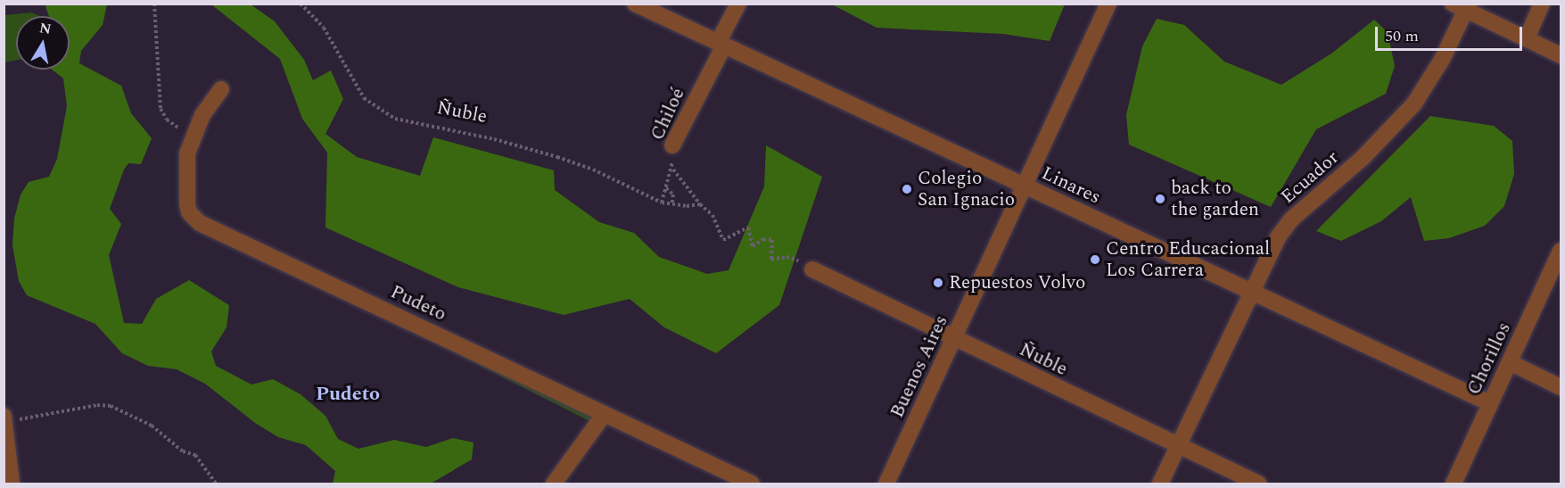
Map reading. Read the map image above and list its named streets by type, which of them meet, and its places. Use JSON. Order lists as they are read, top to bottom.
{
  "streets": {
    "street": [
      "Ñuble",
      "Chiloé",
      "Ecuador",
      "Linares",
      "Pudeto",
      "Chorillos",
      "Buenos Aires"
    ]
  },
  "crossings": [
    ["Ñuble", "Chiloé"],
    ["Ñuble", "Ecuador"],
    ["Ñuble", "Buenos Aires"],
    ["Chiloé", "Linares"],
    ["Ecuador", "Linares"],
    ["Linares", "Chorillos"],
    ["Linares", "Buenos Aires"]
  ],
  "districts": ["Pudeto"],
  "places": [
    "Colegio San Ignacio",
    "back to the garden",
    "Centro Educacional Los Carrera",
    "Repuestos Volvo"
  ],
  "scale_bar": "50 m",
  "north": "top"
}
